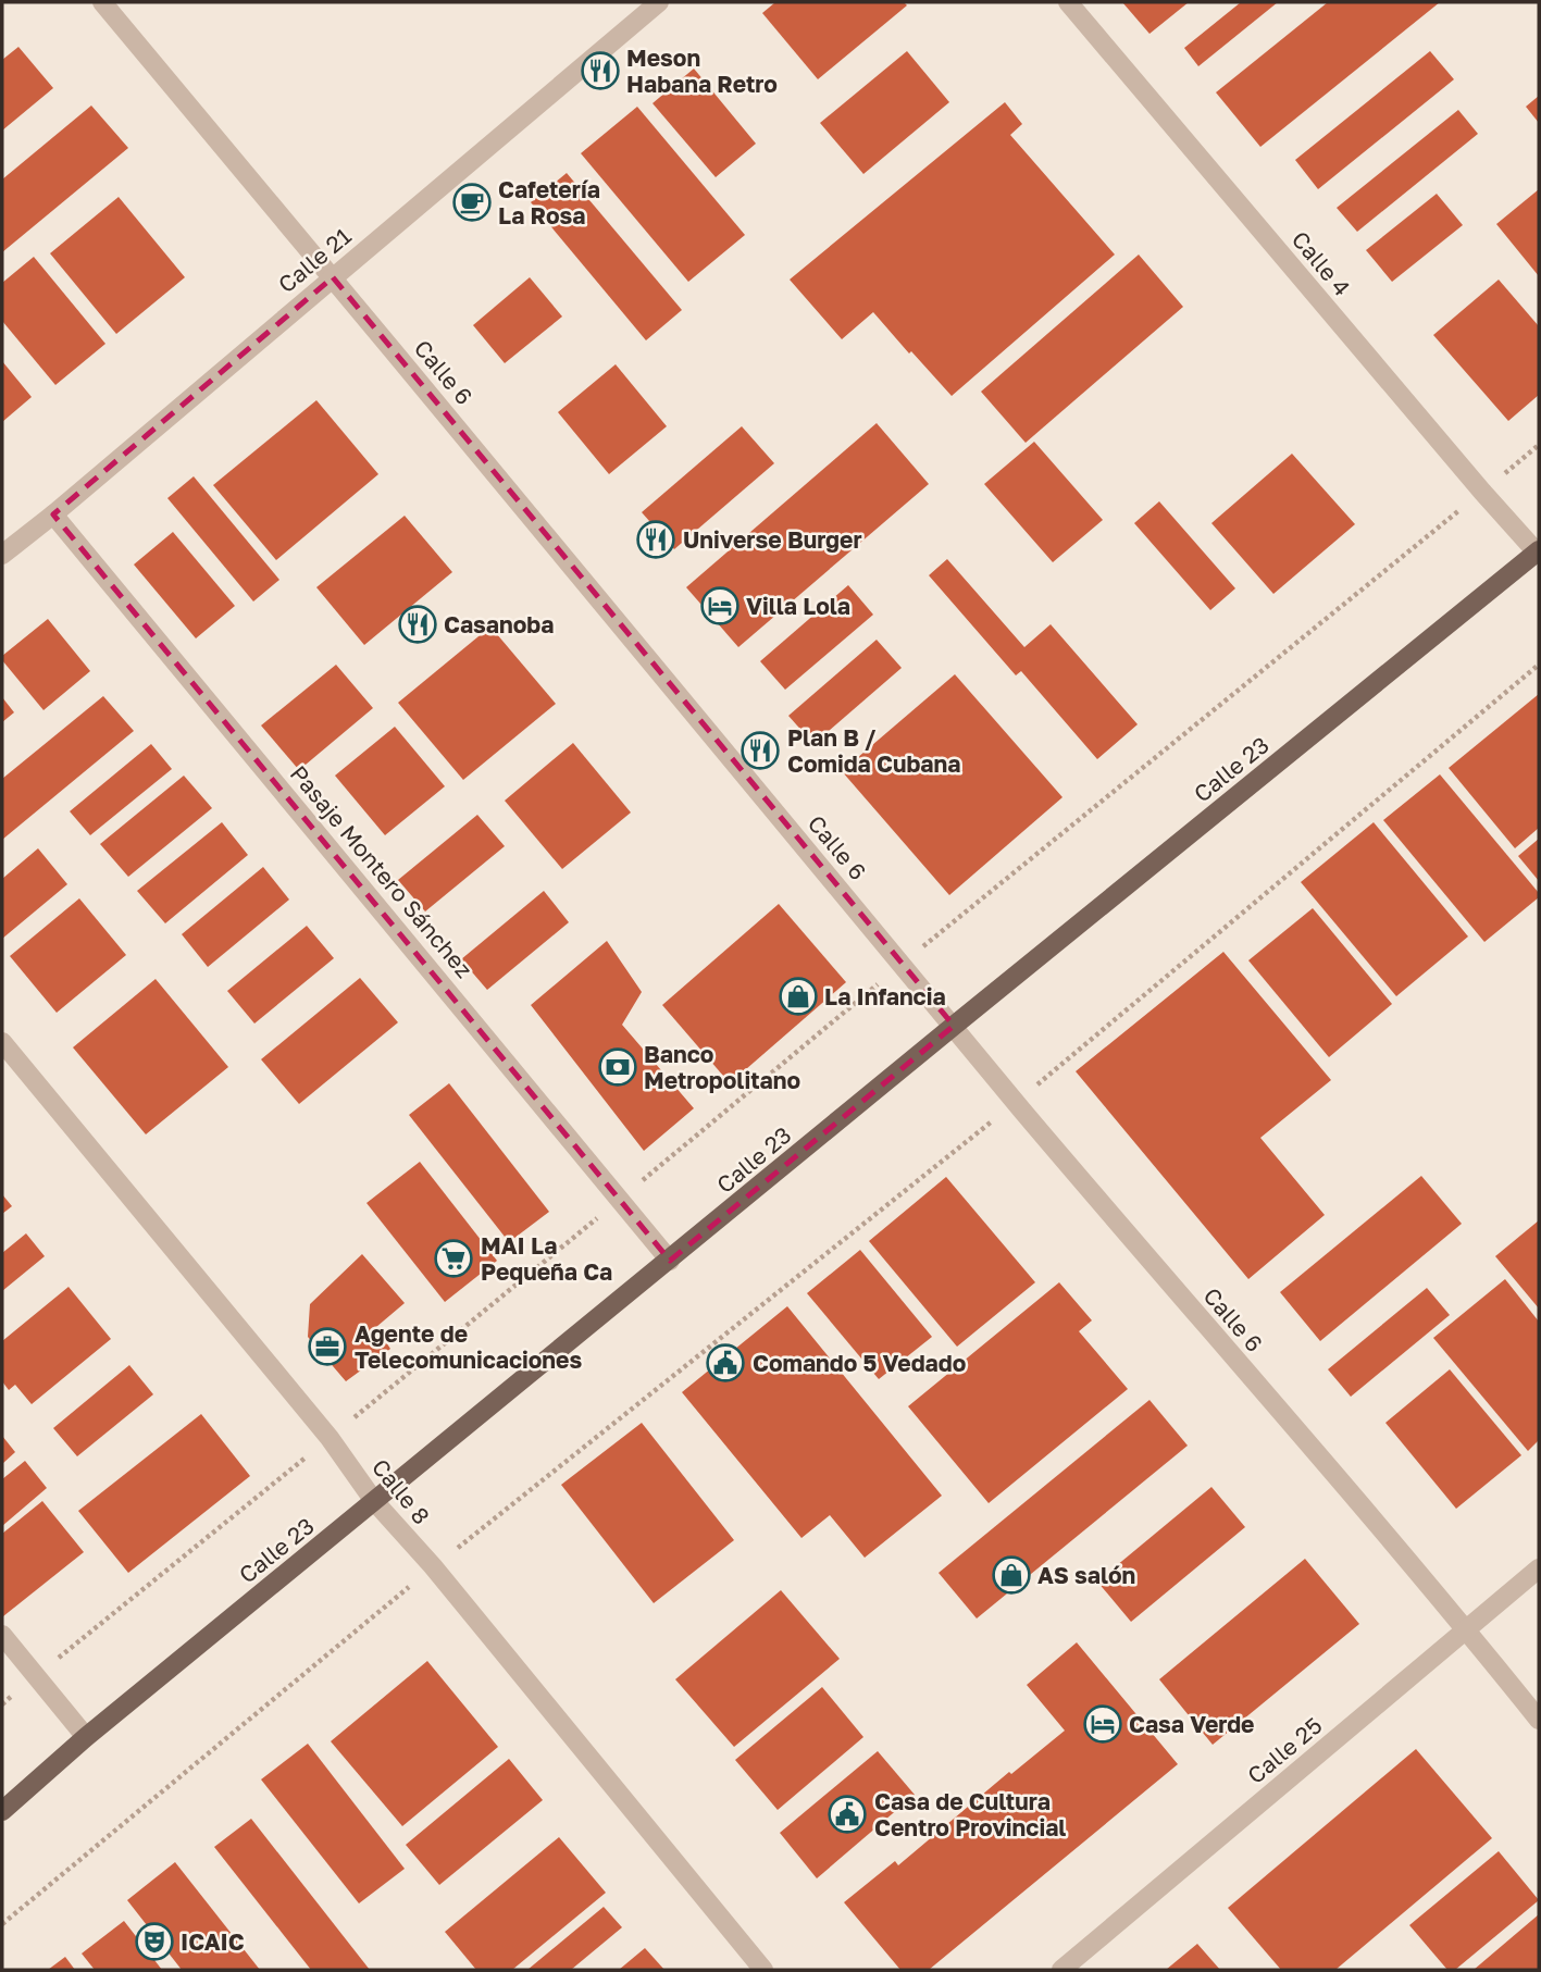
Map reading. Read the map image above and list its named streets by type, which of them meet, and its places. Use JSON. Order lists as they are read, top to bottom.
{
  "streets": {
    "main road": ["Calle 23"],
    "street": [
      "Calle 21",
      "Calle 4",
      "Calle 6",
      "Pasaje Montero Sánchez",
      "Calle 8",
      "Calle 25"
    ]
  },
  "crossings": [
    ["Calle 21", "Calle 6"],
    ["Calle 21", "Pasaje Montero Sánchez"],
    ["Calle 4", "Calle 23"],
    ["Calle 6", "Calle 23"],
    ["Calle 6", "Calle 25"],
    ["Calle 23", "Pasaje Montero Sánchez"],
    ["Calle 23", "Calle 8"]
  ],
  "places": {
    "restaurant": [
      "Meson Habana Retro",
      "Universe Burger",
      "Casanoba",
      "Plan B / Comida Cubana"
    ],
    "cafe": ["Cafetería La Rosa"],
    "hotel": ["Villa Lola", "Casa Verde"],
    "shop": ["La Infancia", "AS salón"],
    "bank": ["Banco Metropolitano"],
    "supermarket": ["MAI La Pequeña Ca"],
    "office": ["Agente de Telecomunicaciones"],
    "public building": ["Comando 5 Vedado", "Casa de Cultura Centro Provincial"],
    "theatre": ["ICAIC"]
  }
}
